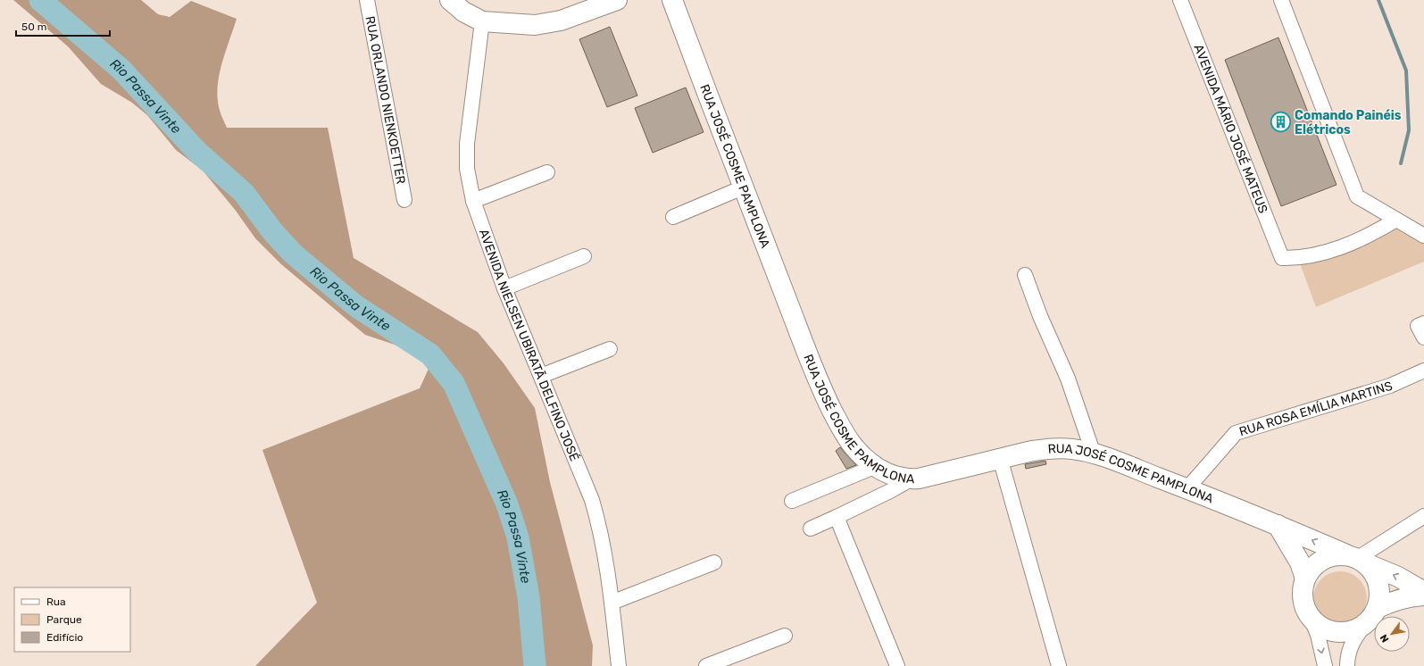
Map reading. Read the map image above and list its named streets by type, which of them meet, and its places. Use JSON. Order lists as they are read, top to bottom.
{
  "streets": {
    "main road": ["RUA JOSÉ COSME PAMPLONA"],
    "street": [
      "RUA ORLANDO NIENKOETTER",
      "AVENIDA MÁRIO JOSÉ MATEUS",
      "AVENIDA NIELSEN UBIRATÃ DELFINO JOSÉ",
      "RUA ROSA EMÍLIA MARTINS"
    ]
  },
  "crossings": [
    ["RUA JOSÉ COSME PAMPLONA", "RUA ROSA EMÍLIA MARTINS"]
  ],
  "water": ["Rio Passa Vinte"],
  "places": {
    "building": ["Comando Painéis Elétricos"]
  },
  "legend": ["Rua", "Parque", "Edifício"],
  "scale_bar": "50 m",
  "north": "bottom left"
}
